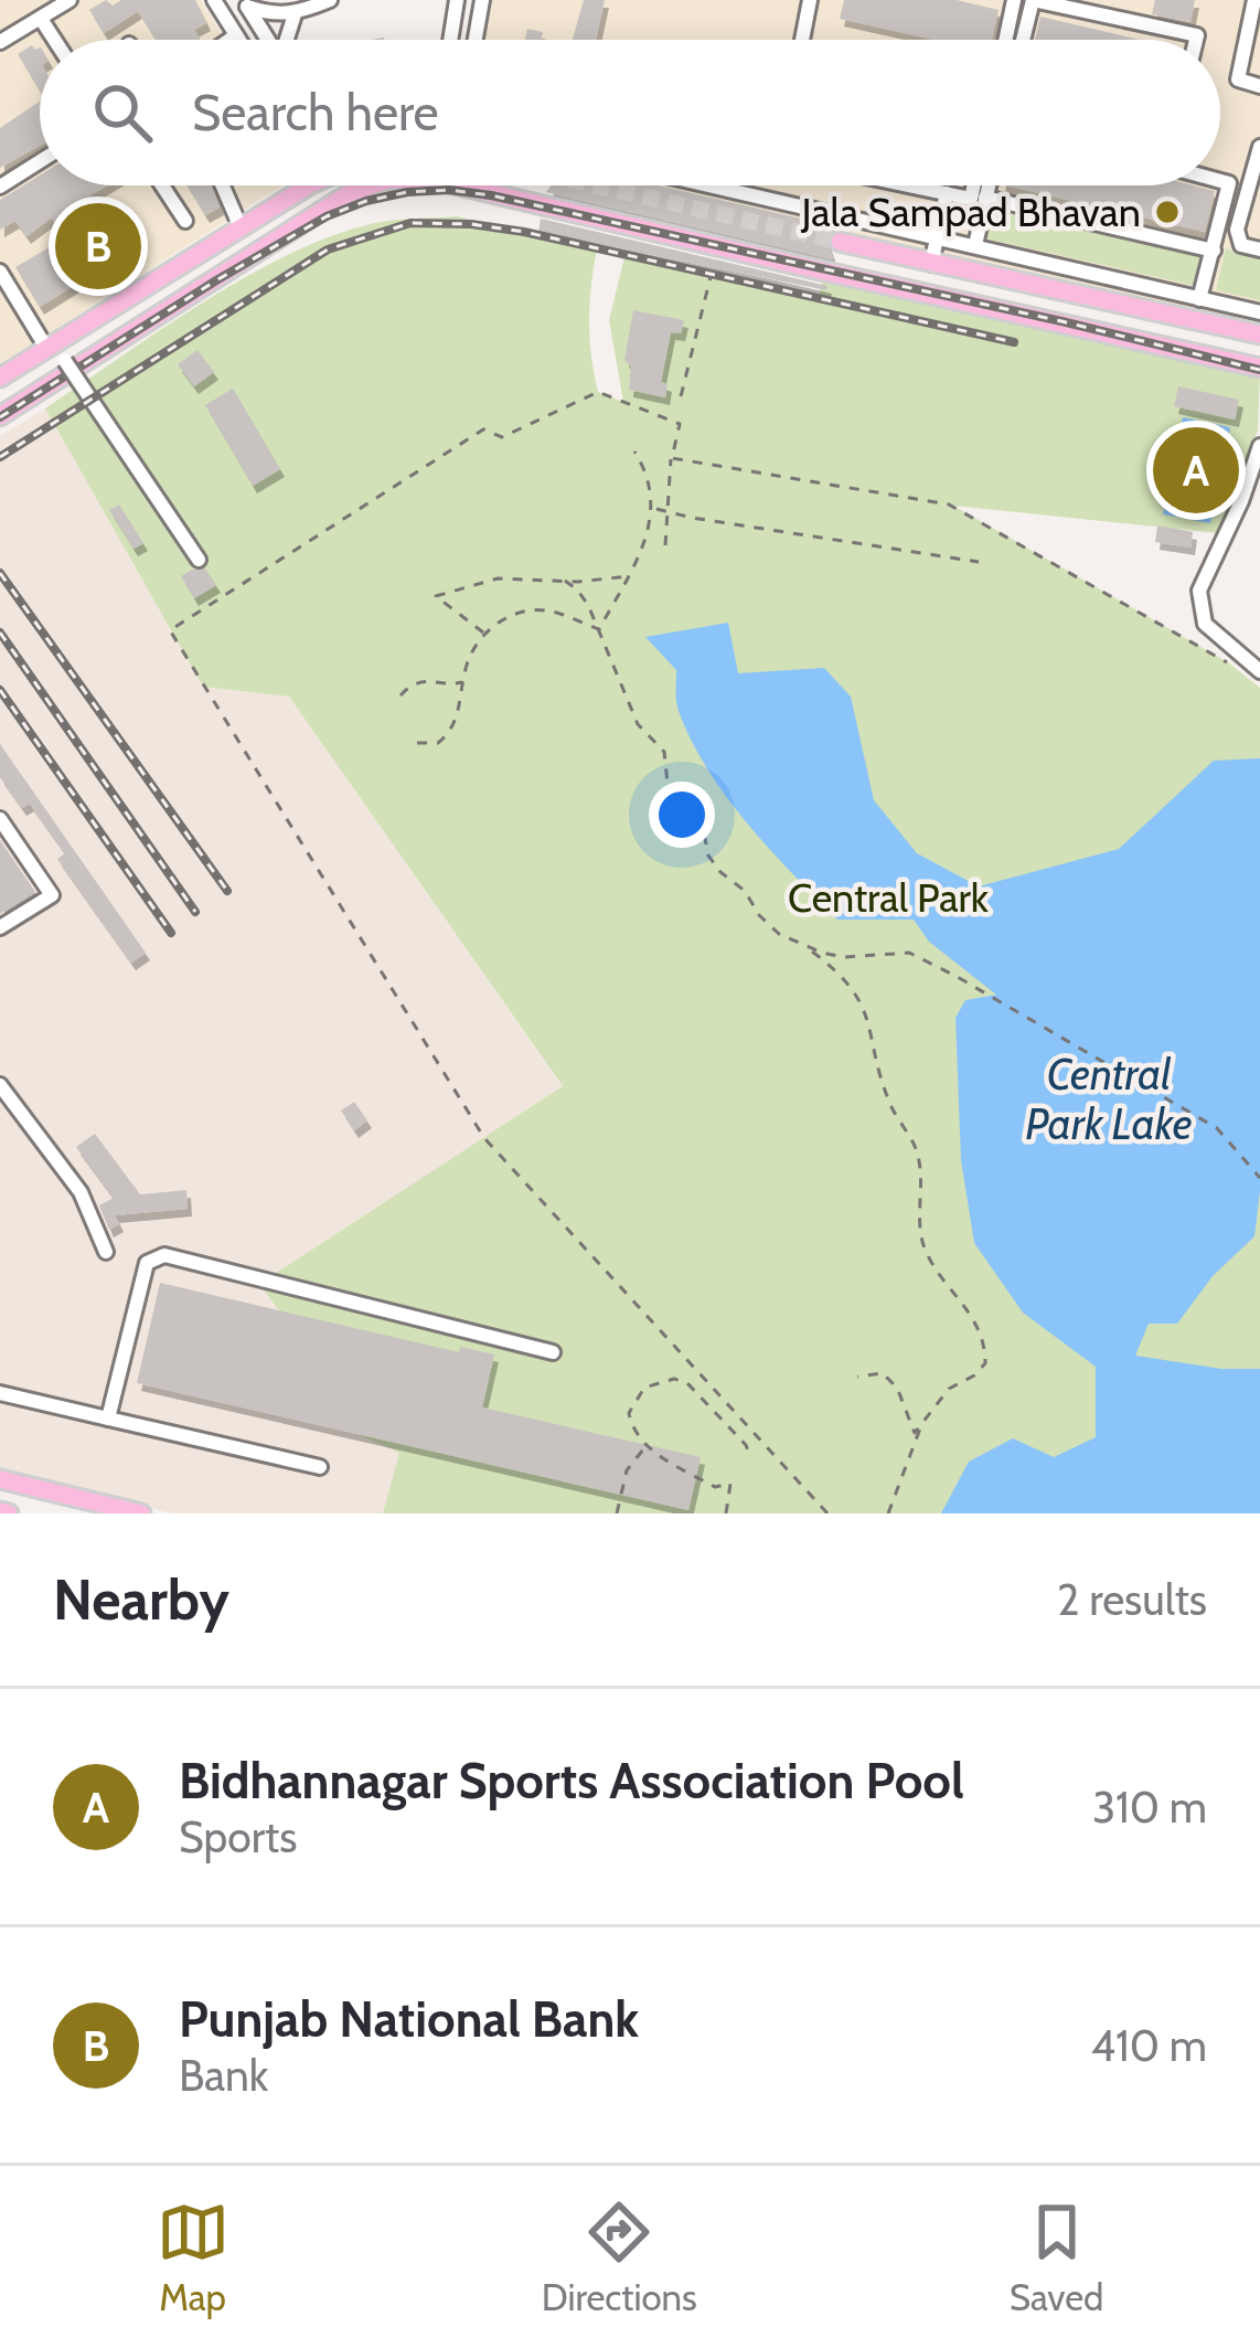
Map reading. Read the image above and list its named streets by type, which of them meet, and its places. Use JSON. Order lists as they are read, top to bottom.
{
  "water": ["Central Park Lake"],
  "parks": ["Central Park"],
  "places": ["Jala Sampad Bhavan"],
  "page": {
    "search": "Search here",
    "pins": ["B", "A"],
    "heading": ["Nearby", "2 results"],
    "list": [
      {
        "mark": "A",
        "name": "Bidhannagar Sports Association Pool",
        "note": "Sports",
        "value": "310 m"
      },
      {
        "mark": "B",
        "name": "Punjab National Bank",
        "note": "Bank",
        "value": "410 m"
      }
    ],
    "nav": ["Map", "Directions", "Saved"]
  }
}
